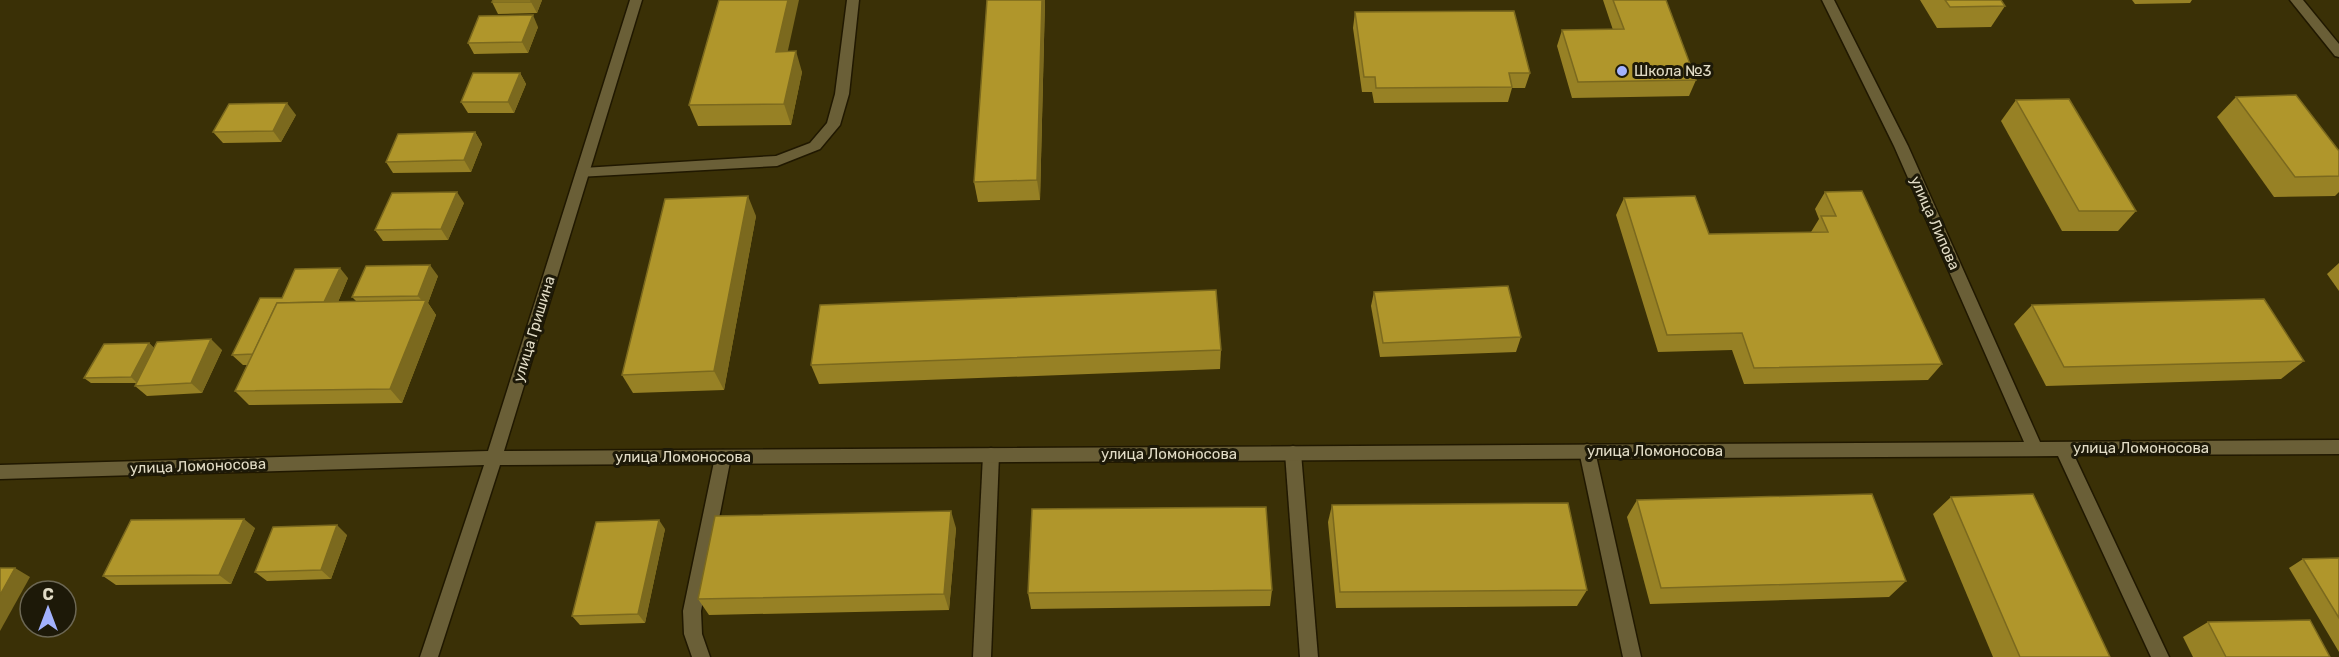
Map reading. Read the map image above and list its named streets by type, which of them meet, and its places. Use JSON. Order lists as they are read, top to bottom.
{
  "streets": {
    "street": ["улица Липова", "улица Гришина", "улица Ломоносова"]
  },
  "crossings": [
    ["улица Липова", "улица Ломоносова"],
    ["улица Гришина", "улица Ломоносова"]
  ],
  "places": ["Школа №3"],
  "north": "top"
}
